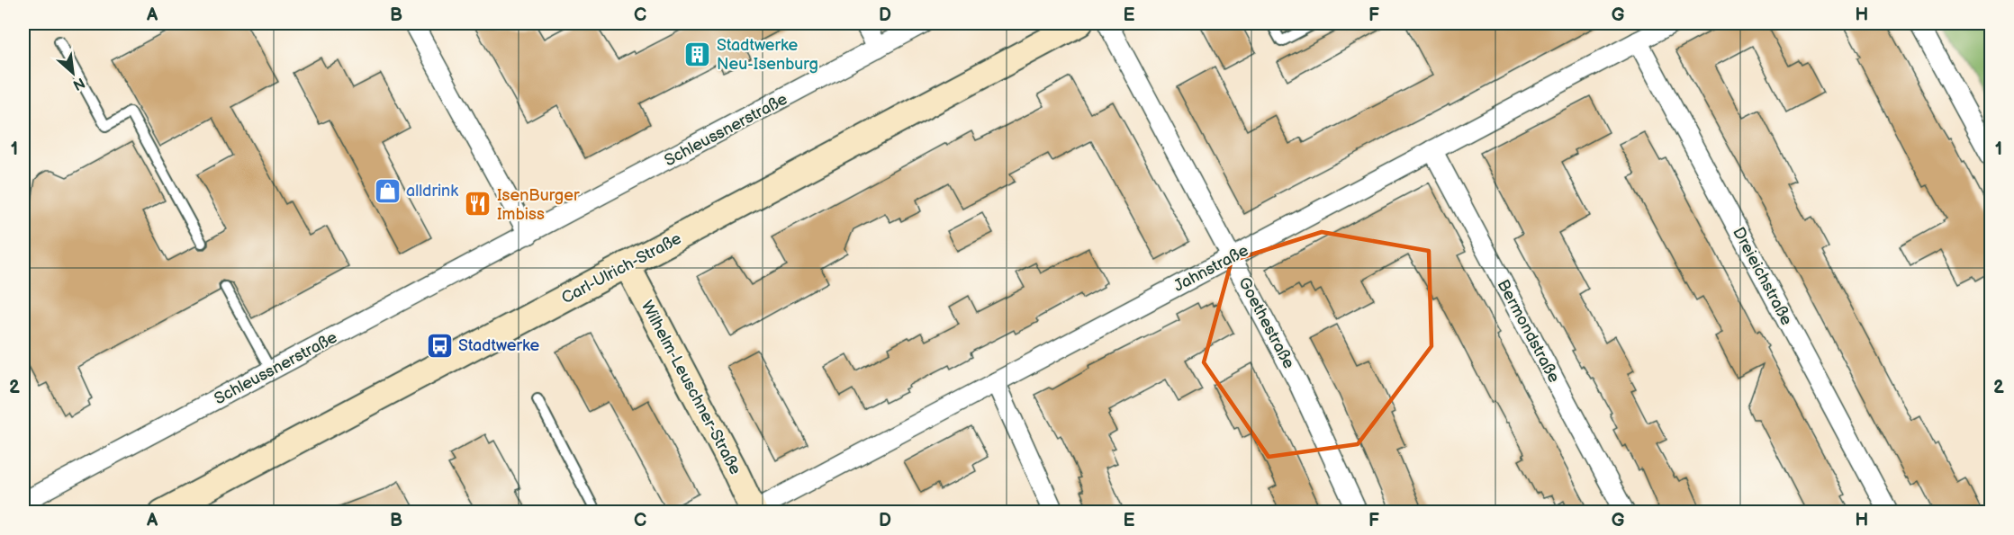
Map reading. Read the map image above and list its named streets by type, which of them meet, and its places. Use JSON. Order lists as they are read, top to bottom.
{
  "streets": {
    "main road": ["Carl-Ulrich-Straße", "Wilhelm-Leuschner-Straße"],
    "street": [
      "Schleussnerstraße",
      "Jahnstraße",
      "Dreieichstraße",
      "Goethestraße",
      "Bermondstraße"
    ]
  },
  "crossings": [
    ["Carl-Ulrich-Straße", "Wilhelm-Leuschner-Straße"],
    ["Jahnstraße", "Dreieichstraße"],
    ["Jahnstraße", "Goethestraße"],
    ["Jahnstraße", "Bermondstraße"],
    ["Jahnstraße", "Wilhelm-Leuschner-Straße"]
  ],
  "places": {
    "building": ["Stadtwerke Neu-Isenburg"],
    "shop": ["alldrink"],
    "restaurant": ["IsenBurger Imbiss"],
    "bus stop": ["Stadtwerke"]
  },
  "north": "bottom right",
  "grid": {
    "columns": [
      "A",
      "B",
      "C",
      "D",
      "E",
      "F",
      "G",
      "H"
    ],
    "rows": ["1", "2"]
  }
}
